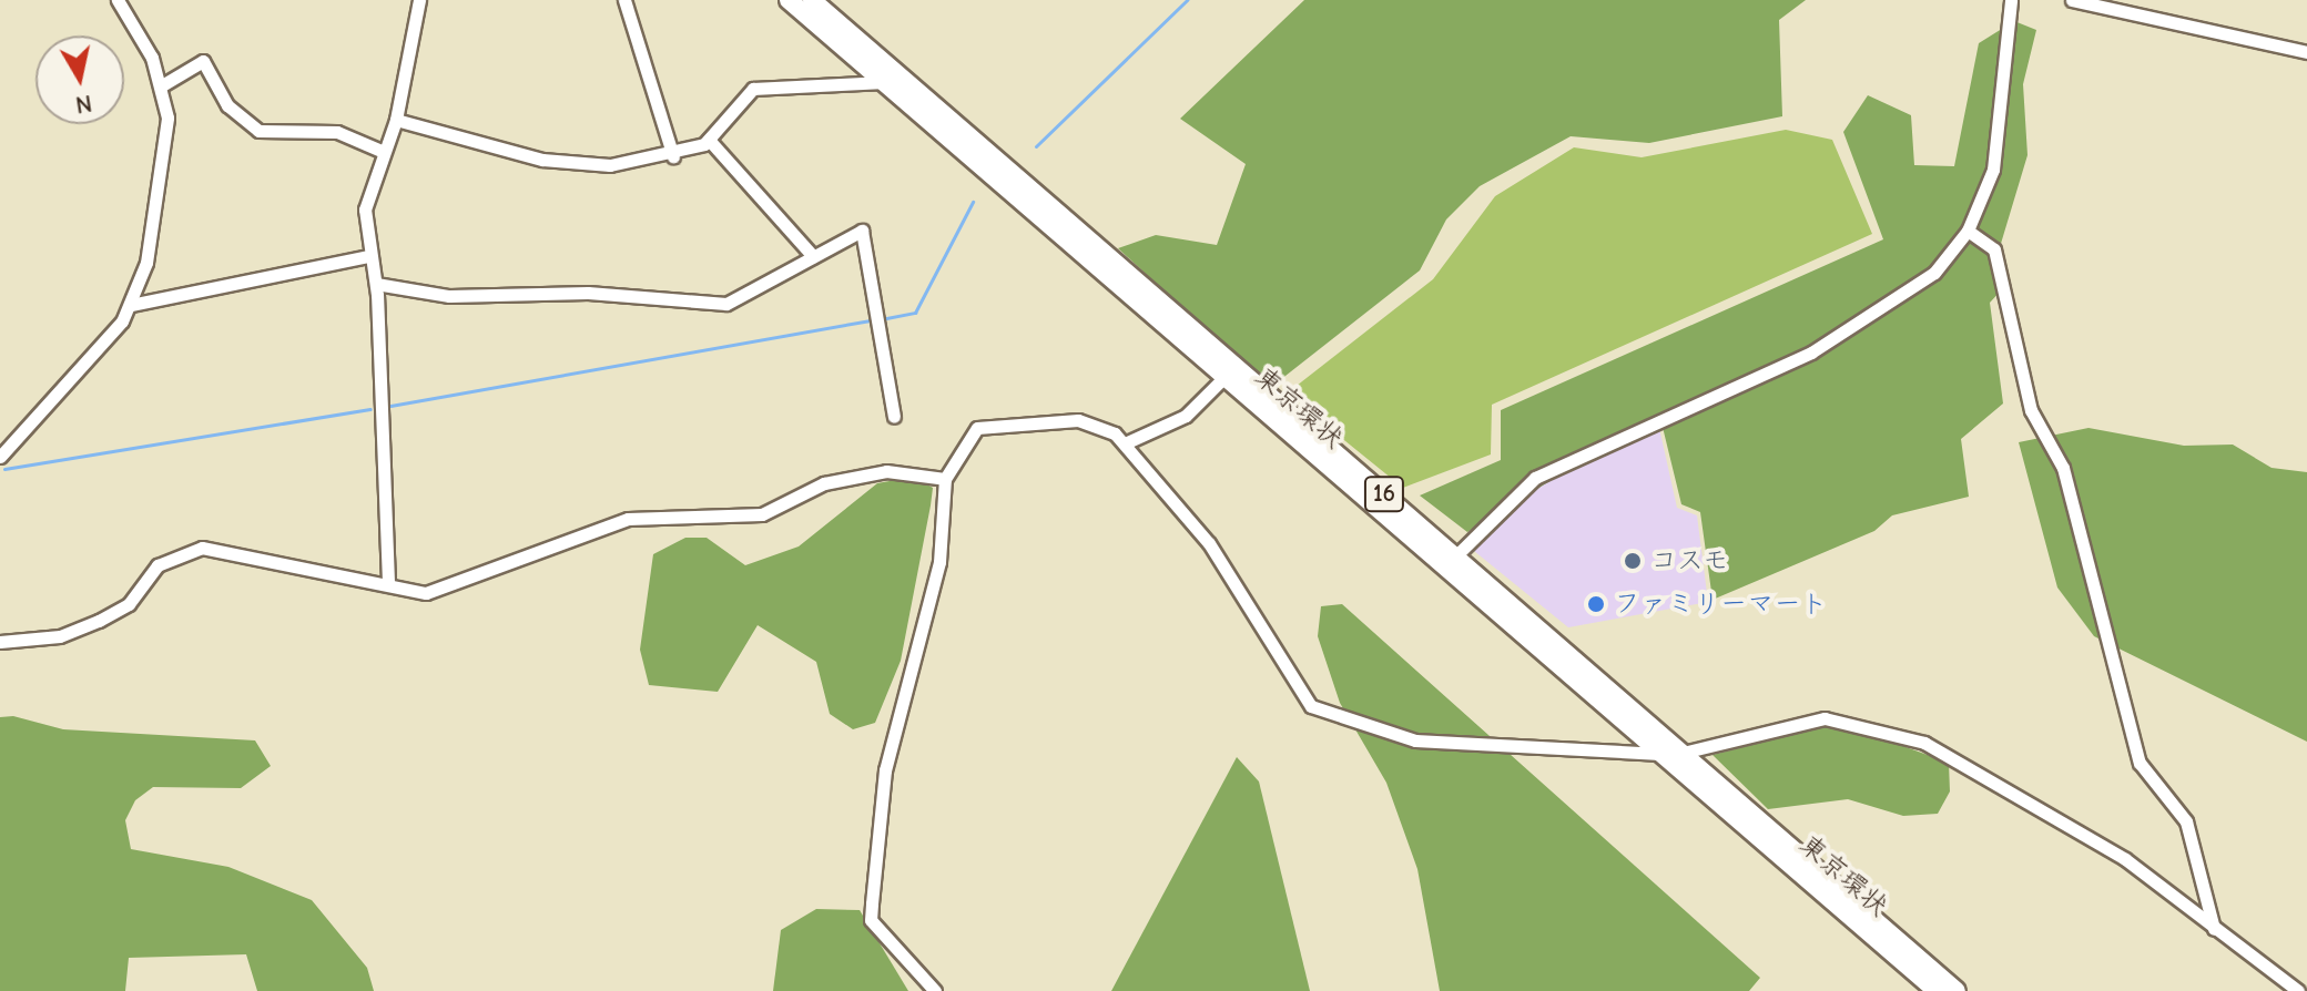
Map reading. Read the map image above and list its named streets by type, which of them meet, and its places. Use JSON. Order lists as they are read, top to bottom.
{
  "streets": {
    "highway": ["東京環状", "16"]
  },
  "places": ["コスモ", "ファミリーマート"],
  "north": "bottom"
}
